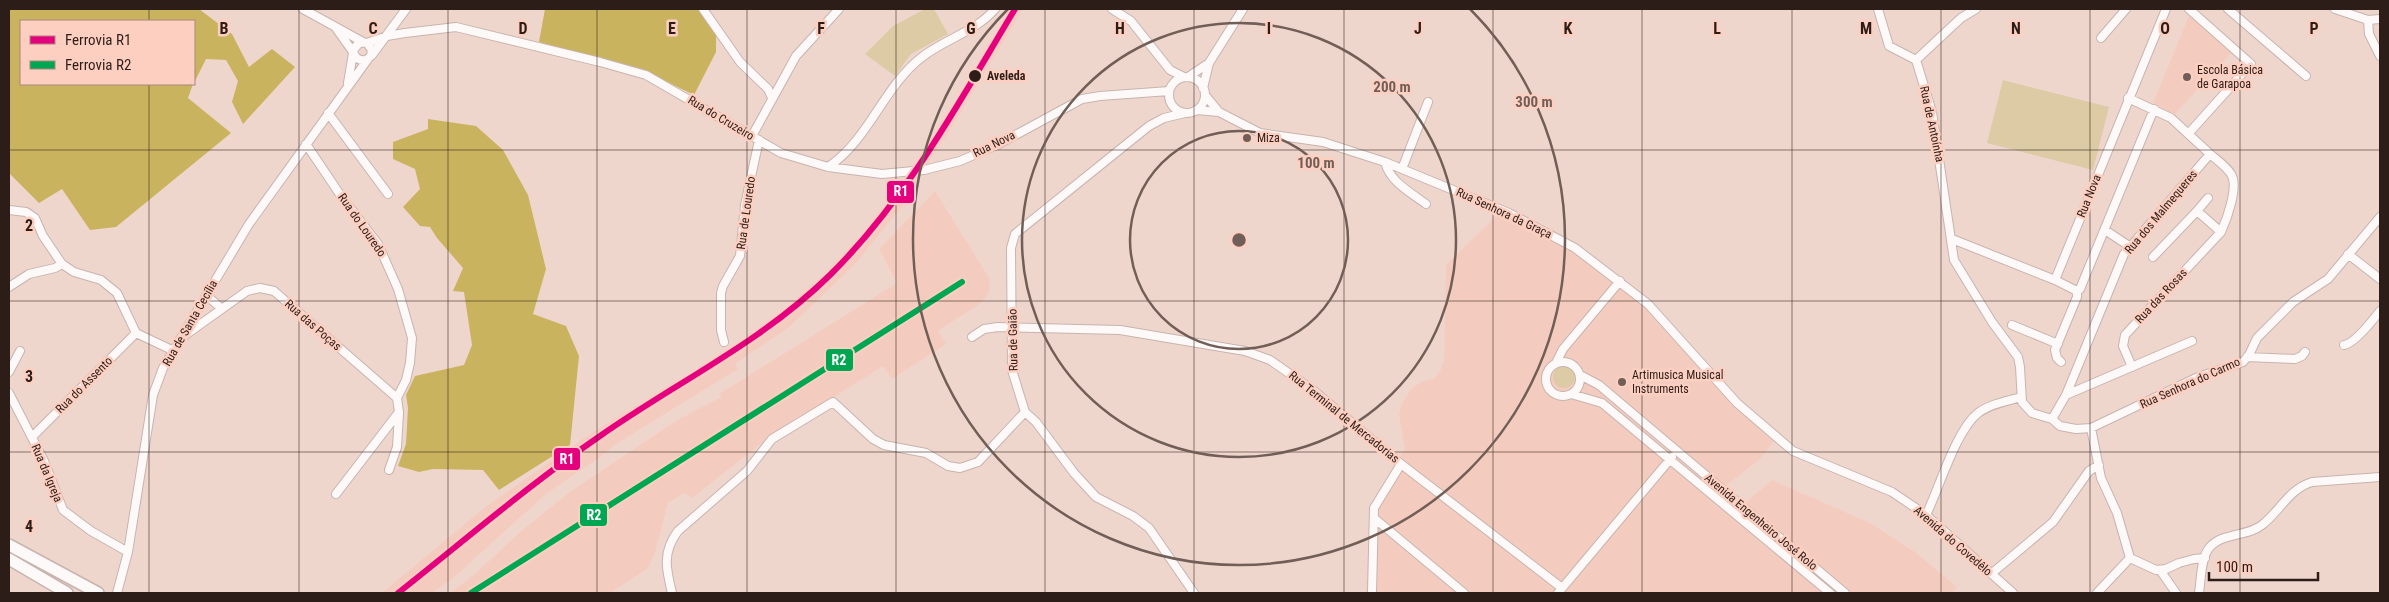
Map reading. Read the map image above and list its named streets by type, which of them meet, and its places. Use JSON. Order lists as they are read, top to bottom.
{
  "streets": {
    "street": [
      "Rua do Cruzeiro",
      "Rua de Antoínha",
      "Rua Nova",
      "Rua dos Malmequeres",
      "Rua de Louredo",
      "Rua Senhora da Graça",
      "Rua do Louredo",
      "Rua das Rosas",
      "Rua de Santa Cecília",
      "Rua das Poças",
      "Rua de Gaião",
      "Rua Senhora do Carmo",
      "Rua do Assento",
      "Rua Terminal de Mercadorias",
      "Rua da Igreja",
      "Avenida Engenheiro José Rolo",
      "Avenida do Covedêlo"
    ]
  },
  "crossings": [
    ["Rua do Cruzeiro", "Rua Nova"],
    ["Rua do Cruzeiro", "Rua de Louredo"],
    ["Rua do Cruzeiro", "Rua de Santa Cecília"],
    ["Rua Nova", "Rua Senhora da Graça"],
    ["Rua Nova", "Rua de Gaião"],
    ["Rua dos Malmequeres", "Rua das Rosas"],
    ["Rua Senhora da Graça", "Rua de Gaião"],
    ["Rua Senhora da Graça", "Avenida Engenheiro José Rolo"],
    ["Rua Senhora da Graça", "Avenida do Covedêlo"],
    ["Rua do Louredo", "Rua de Santa Cecília"],
    ["Rua do Louredo", "Rua das Poças"],
    ["Rua de Santa Cecília", "Rua das Poças"],
    ["Rua de Santa Cecília", "Rua da Igreja"],
    ["Rua de Gaião", "Rua Terminal de Mercadorias"],
    ["Rua do Assento", "Rua da Igreja"]
  ],
  "places": [
    "Aveleda",
    "Escola Básica de Garapoa",
    "Miza",
    "Artimusica Musical Instruments"
  ],
  "lines": ["rail line R1", "rail line R2"],
  "legend": ["Ferrovia R1", "Ferrovia R2"],
  "scale_bar": "100 m",
  "grid": {
    "columns": [
      "B",
      "C",
      "D",
      "E",
      "F",
      "G",
      "H",
      "I",
      "J",
      "K",
      "L",
      "M",
      "N",
      "O",
      "P"
    ],
    "rows": ["2", "3", "4"]
  },
  "rings": ["200 m", "300 m", "100 m"]
}
